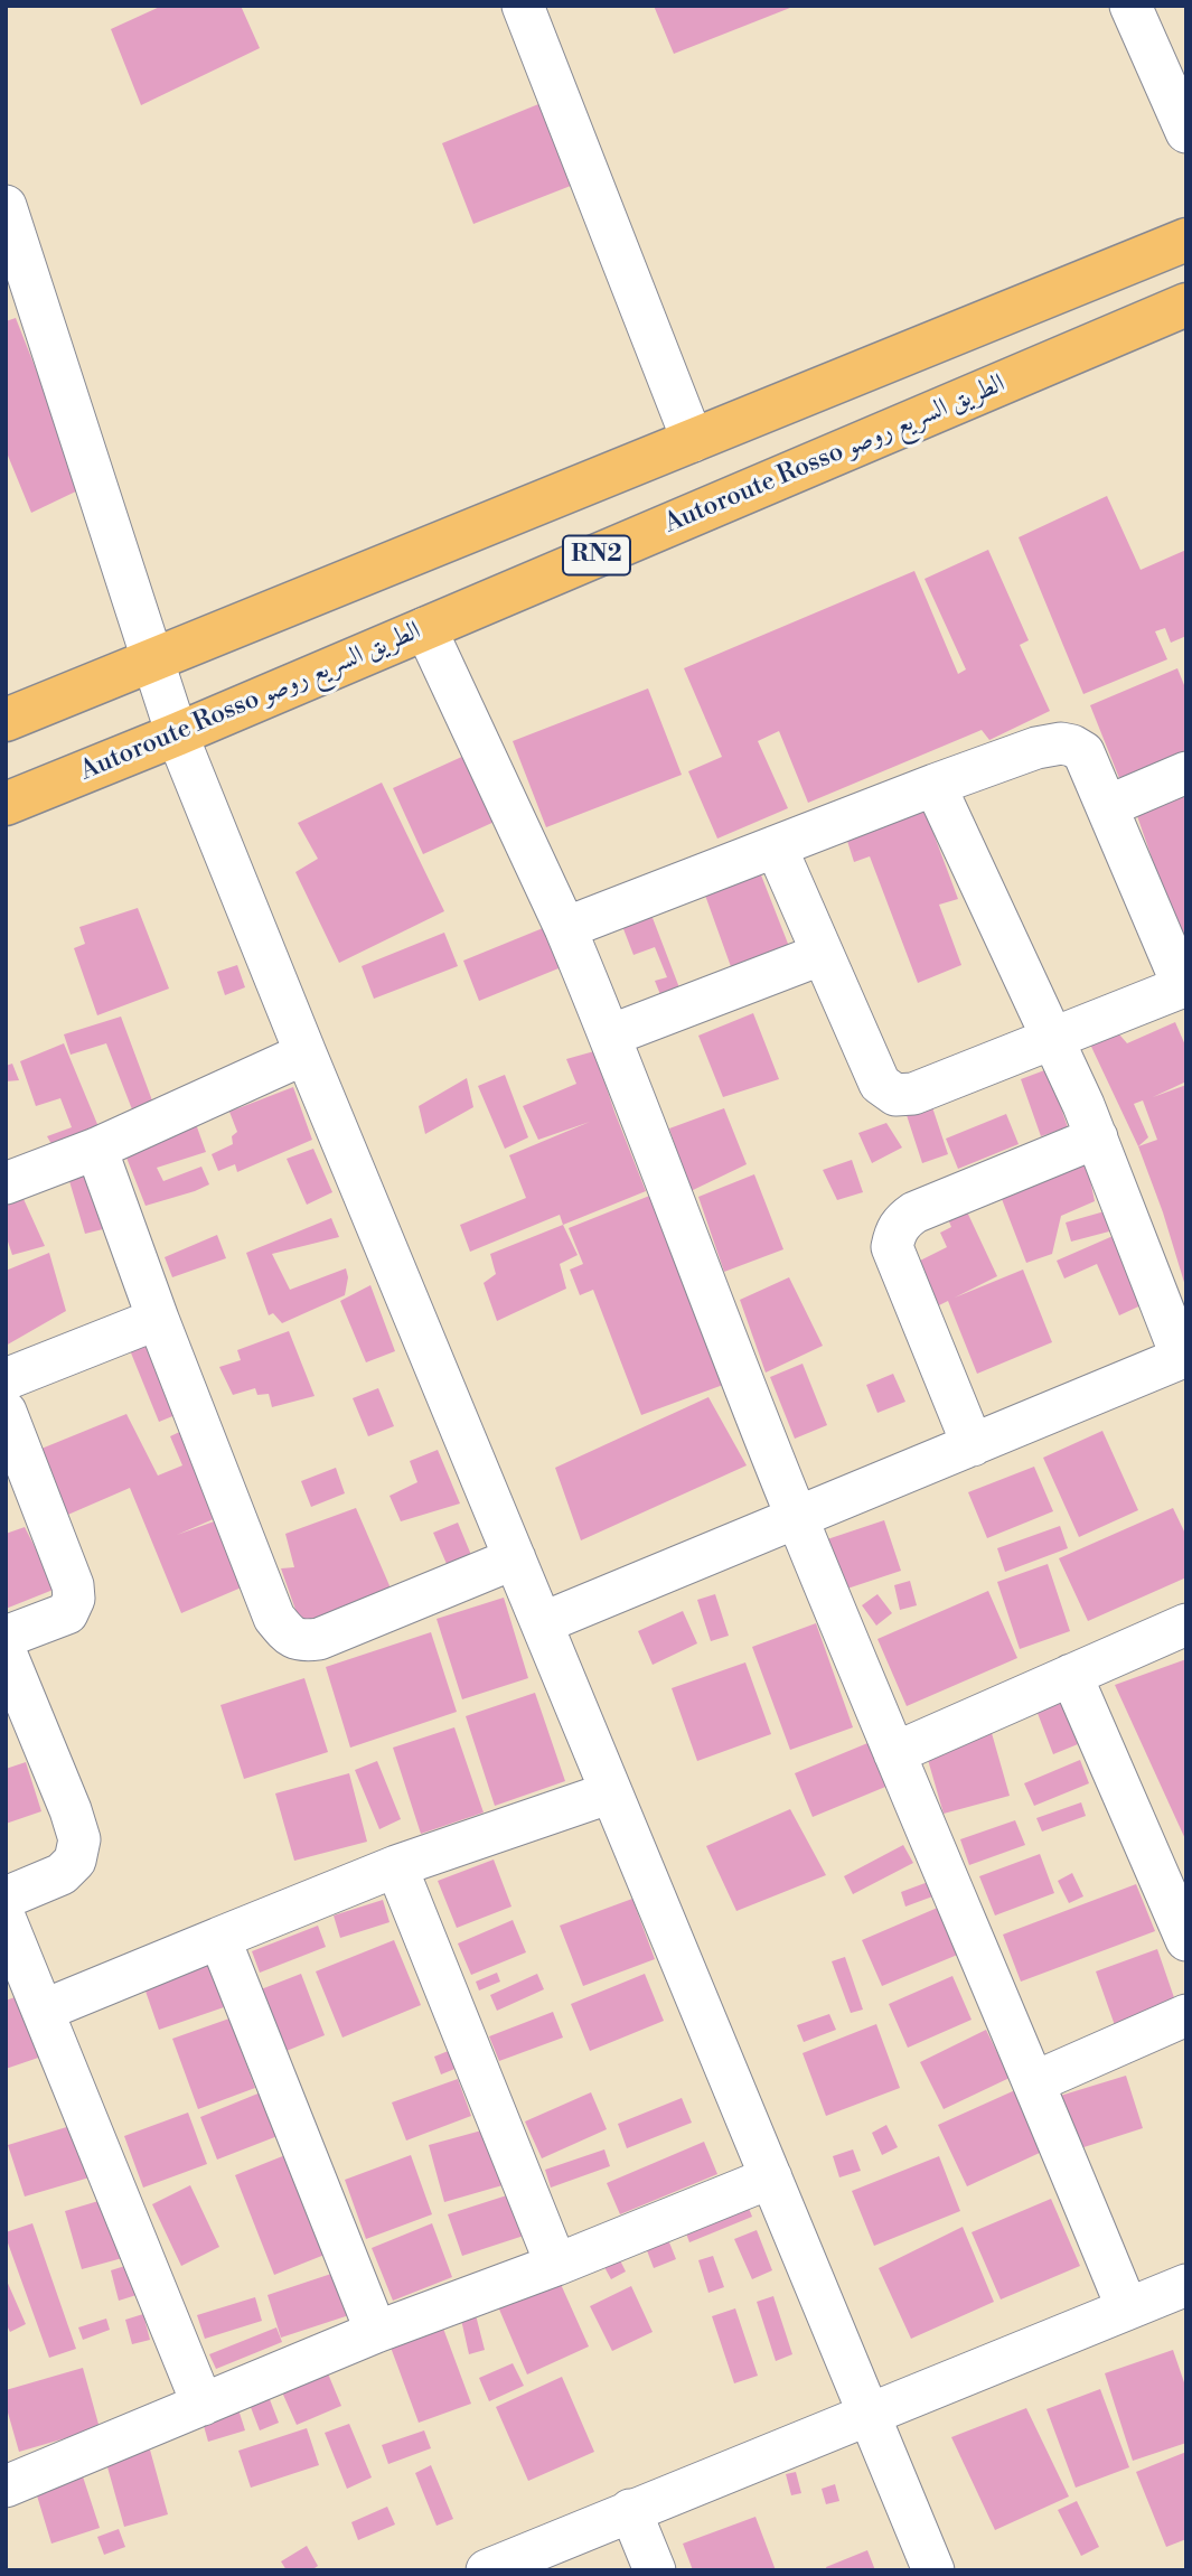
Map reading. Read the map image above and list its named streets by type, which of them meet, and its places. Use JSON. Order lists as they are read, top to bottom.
{
  "streets": {
    "highway": ["Autoroute Rosso الطريق السريع روصو", "RN2"]
  }
}
